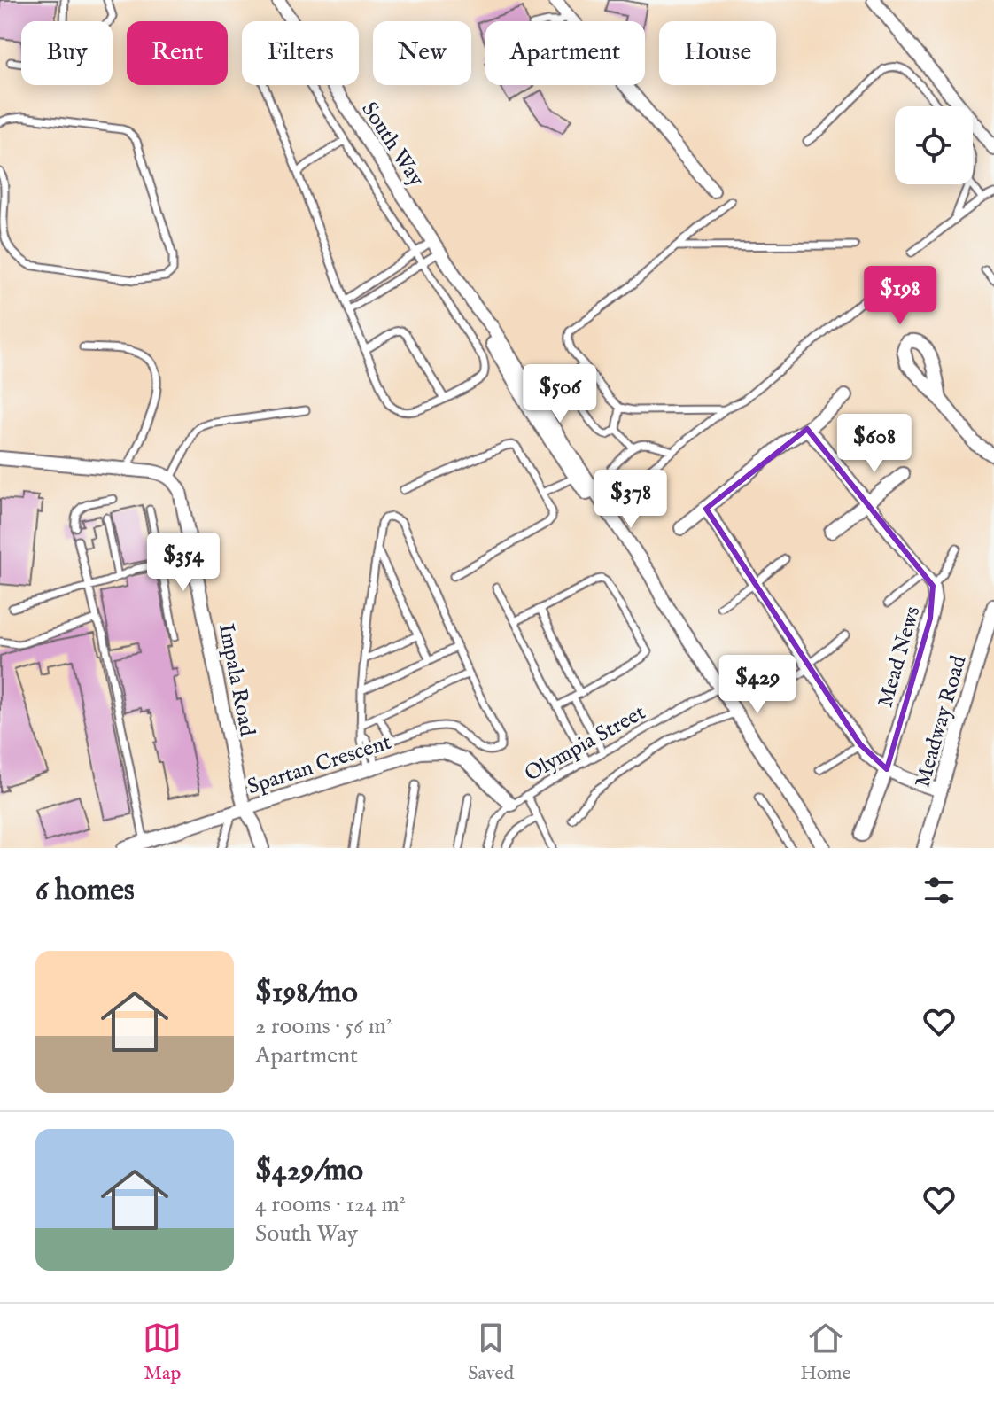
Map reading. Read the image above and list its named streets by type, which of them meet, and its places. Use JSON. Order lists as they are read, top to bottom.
{
  "streets": {
    "street": [
      "South Way",
      "Mead News",
      "Impala Road",
      "Meadway Road",
      "Spartan Crescent"
    ],
    "lane": ["Olympia Street"]
  },
  "crossings": [
    ["South Way", "Olympia Street"],
    ["Impala Road", "Spartan Crescent"],
    ["Olympia Street", "Spartan Crescent"]
  ],
  "page": {
    "chip": [
      "Buy",
      "Rent",
      "Filters",
      "New",
      "Apartment",
      "House"
    ],
    "price": [
      "$198",
      "$506",
      "$608",
      "$378",
      "$354",
      "$429"
    ],
    "heading": "6 homes",
    "list": [
      {
        "name": "$198/mo",
        "note": "2 rooms · 56 m² · Apartment"
      },
      {
        "name": "$429/mo",
        "note": "4 rooms · 124 m² · South Way"
      }
    ],
    "tabs": ["Map", "Saved", "Home"]
  }
}
